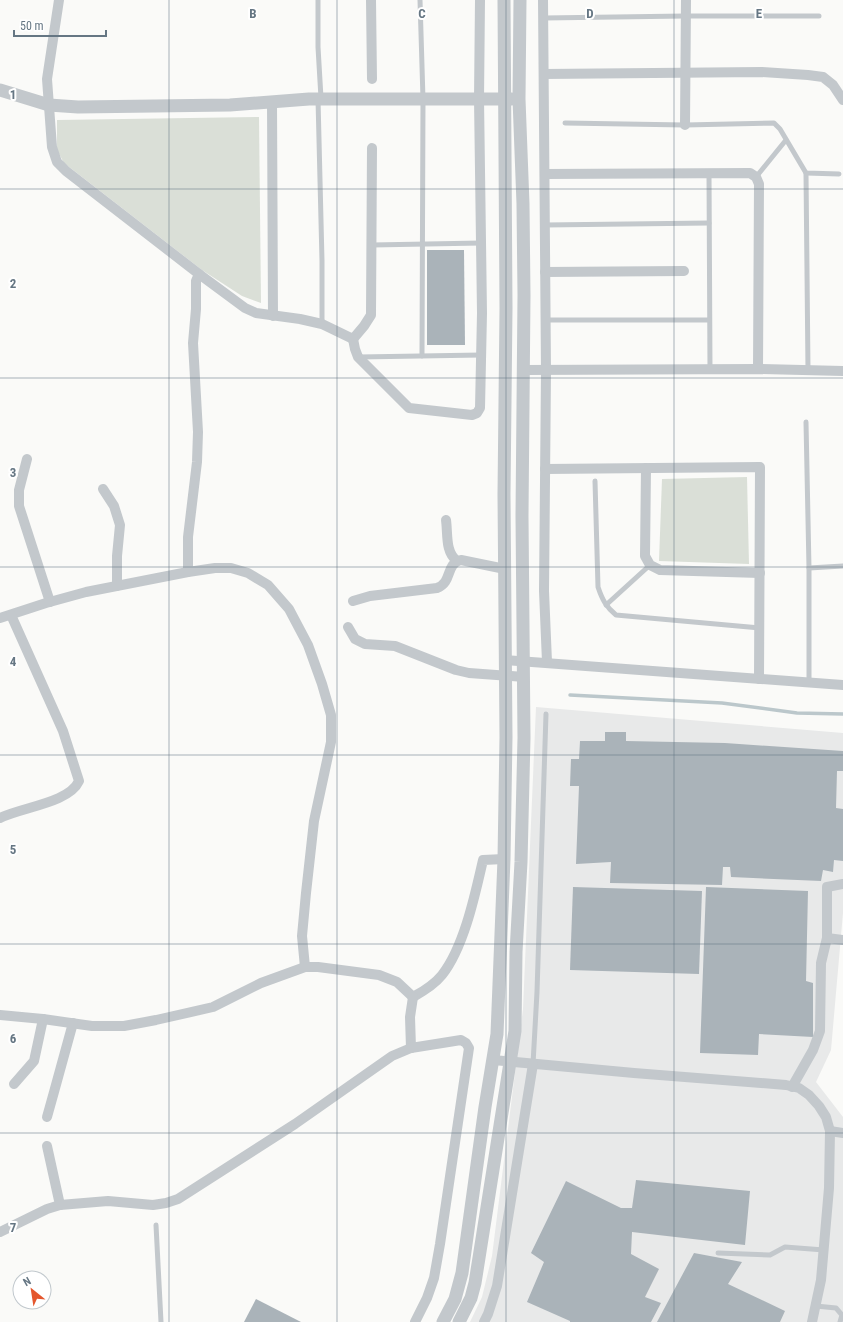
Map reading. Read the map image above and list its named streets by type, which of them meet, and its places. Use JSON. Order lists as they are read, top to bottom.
{
  "scale_bar": "50 m",
  "north": "top left",
  "grid": {
    "columns": [
      "B",
      "C",
      "D",
      "E"
    ],
    "rows": [
      "1",
      "2",
      "3",
      "4",
      "5",
      "6",
      "7"
    ]
  }
}
